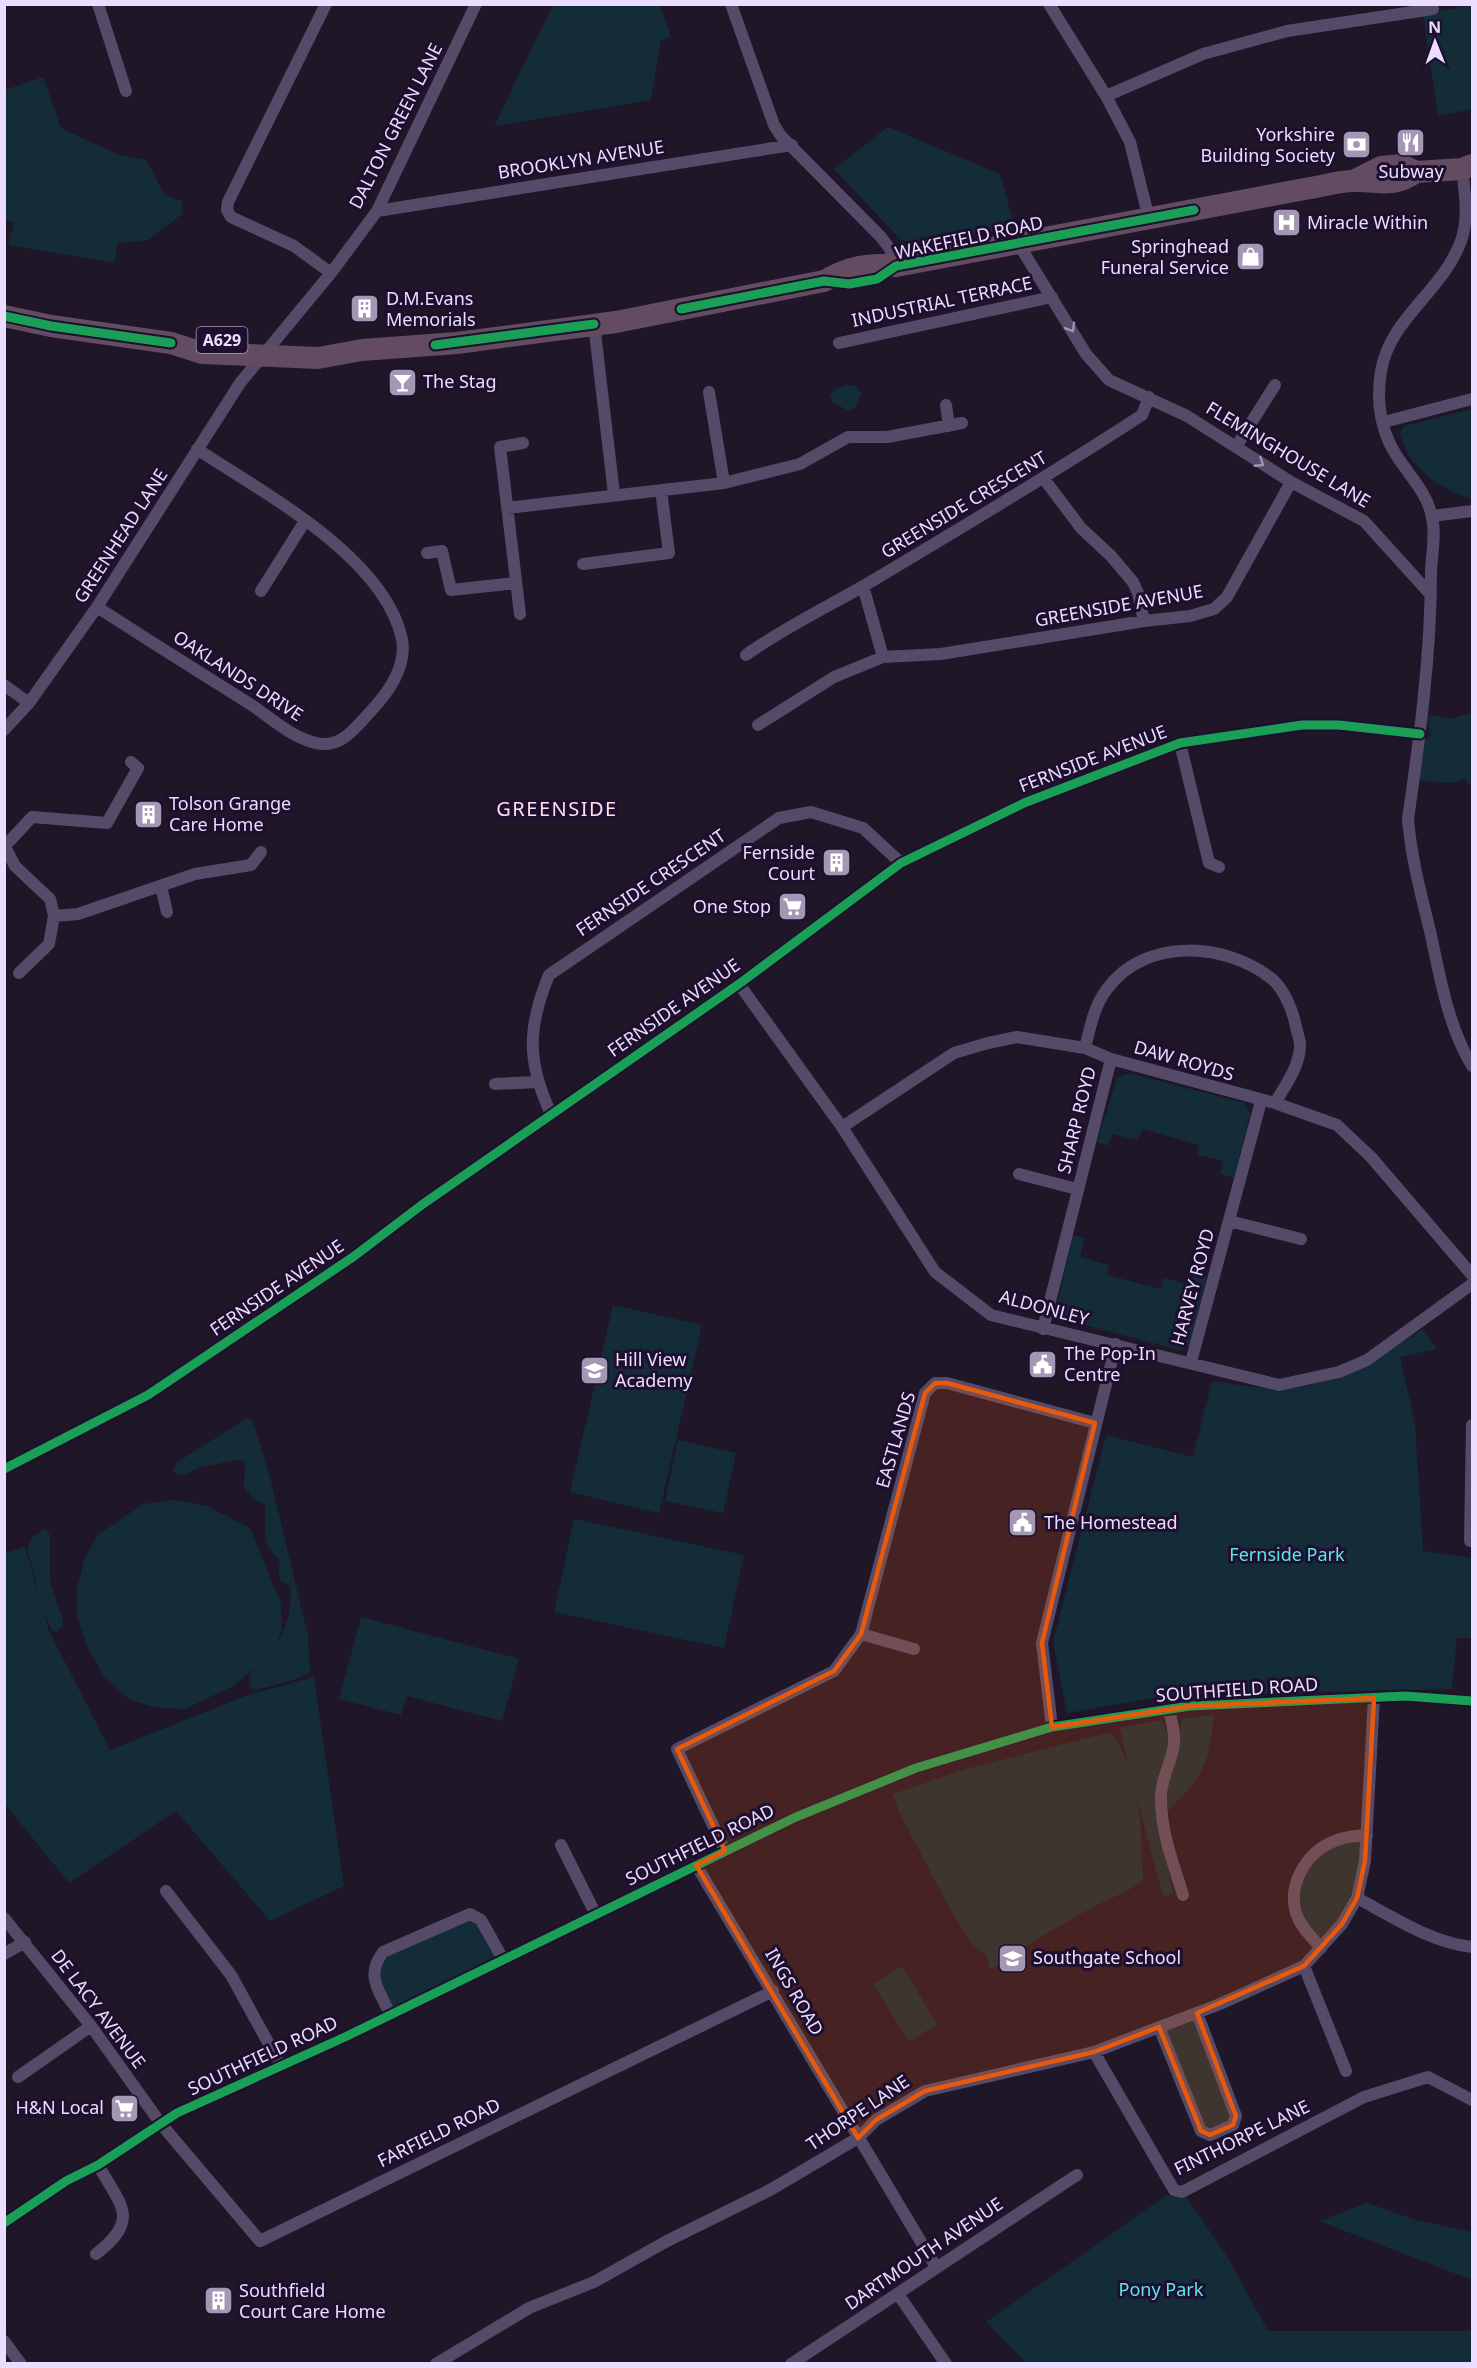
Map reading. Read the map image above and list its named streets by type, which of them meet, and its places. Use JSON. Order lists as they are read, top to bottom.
{
  "streets": {
    "highway": ["WAKEFIELD ROAD", "A629"],
    "street": [
      "DALTON GREEN LANE",
      "BROOKLYN AVENUE",
      "INDUSTRIAL TERRACE",
      "FLEMINGHOUSE LANE",
      "GREENSIDE CRESCENT",
      "GREENHEAD LANE",
      "GREENSIDE AVENUE",
      "OAKLANDS DRIVE",
      "FERNSIDE AVENUE",
      "FERNSIDE CRESCENT",
      "DAW ROYDS",
      "SHARP ROYD",
      "HARVEY ROYD",
      "ALDONLEY",
      "EASTLANDS",
      "SOUTHFIELD ROAD",
      "INGS ROAD",
      "DE LACY AVENUE",
      "THORPE LANE",
      "FARFIELD ROAD",
      "FINTHORPE LANE",
      "DARTMOUTH AVENUE"
    ]
  },
  "crossings": [
    ["DALTON GREEN LANE", "BROOKLYN AVENUE"],
    ["DALTON GREEN LANE", "WAKEFIELD ROAD"],
    ["DALTON GREEN LANE", "GREENHEAD LANE"],
    ["WAKEFIELD ROAD", "FLEMINGHOUSE LANE"],
    ["WAKEFIELD ROAD", "GREENHEAD LANE"],
    ["INDUSTRIAL TERRACE", "FLEMINGHOUSE LANE"],
    ["FLEMINGHOUSE LANE", "GREENSIDE CRESCENT"],
    ["FLEMINGHOUSE LANE", "GREENSIDE AVENUE"],
    ["GREENHEAD LANE", "OAKLANDS DRIVE"],
    ["FERNSIDE AVENUE", "FERNSIDE CRESCENT"],
    ["FERNSIDE AVENUE", "ALDONLEY"],
    ["DAW ROYDS", "SHARP ROYD"],
    ["DAW ROYDS", "HARVEY ROYD"],
    ["DAW ROYDS", "ALDONLEY"],
    ["SHARP ROYD", "ALDONLEY"],
    ["HARVEY ROYD", "ALDONLEY"],
    ["EASTLANDS", "SOUTHFIELD ROAD"],
    ["SOUTHFIELD ROAD", "INGS ROAD"],
    ["SOUTHFIELD ROAD", "DE LACY AVENUE"],
    ["SOUTHFIELD ROAD", "THORPE LANE"],
    ["SOUTHFIELD ROAD", "FARFIELD ROAD"],
    ["INGS ROAD", "THORPE LANE"],
    ["INGS ROAD", "FARFIELD ROAD"],
    ["INGS ROAD", "DARTMOUTH AVENUE"],
    ["DE LACY AVENUE", "FARFIELD ROAD"],
    ["THORPE LANE", "FINTHORPE LANE"]
  ],
  "one_way": ["FLEMINGHOUSE LANE"],
  "districts": ["GREENSIDE"],
  "parks": ["Fernside Park", "Pony Park"],
  "places": {
    "restaurant": ["Subway"],
    "bank": ["Yorkshire Building Society"],
    "hospital": ["Miracle Within"],
    "shop": ["Springhead Funeral Service"],
    "building": [
      "D.M.Evans Memorials",
      "Tolson Grange Care Home",
      "Fernside Court",
      "Southfield Court Care Home"
    ],
    "bar": ["The Stag"],
    "supermarket": ["One Stop", "H&N Local"],
    "public building": ["The Pop-In Centre", "The Homestead"],
    "school or university": ["Hill View Academy", "Southgate School"]
  },
  "north": "top"
}
